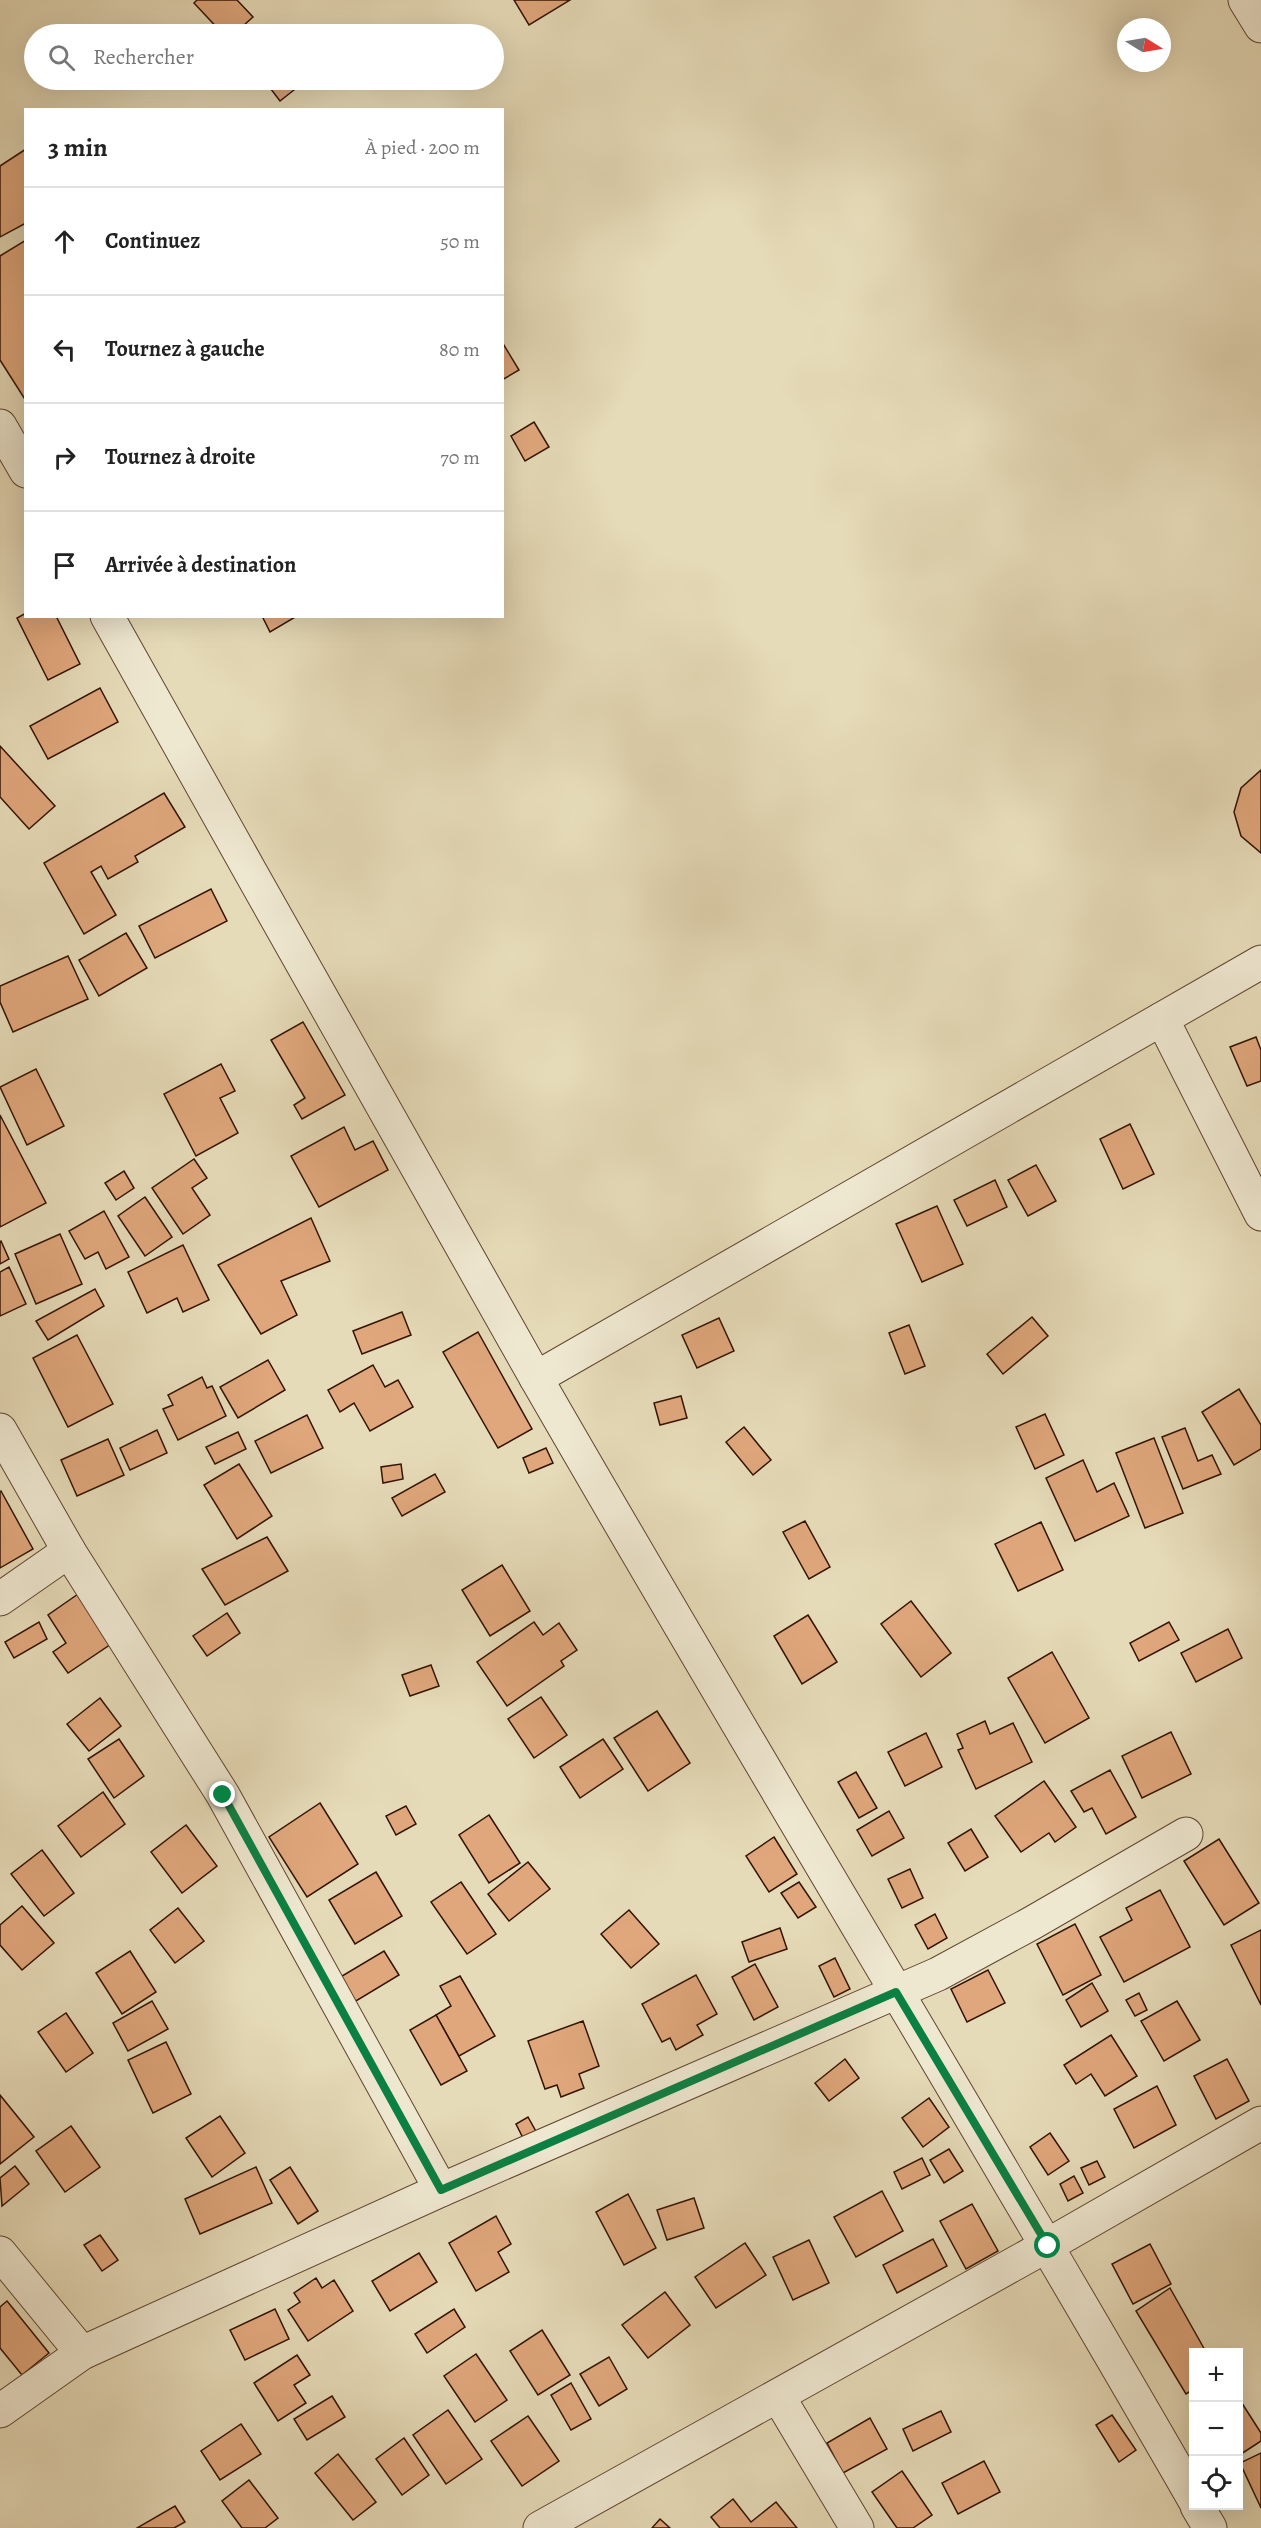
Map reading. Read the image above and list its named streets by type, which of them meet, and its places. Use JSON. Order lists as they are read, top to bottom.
{
  "north": "right",
  "page": {
    "search": "Rechercher",
    "heading": ["3 min", "À pied · 200 m"],
    "list": [
      ["Continuez", "50 m"],
      ["Tournez à gauche", "80 m"],
      ["Tournez à droite", "70 m"],
      "Arrivée à destination"
    ],
    "map_buttons": ["+", "−"]
  }
}
